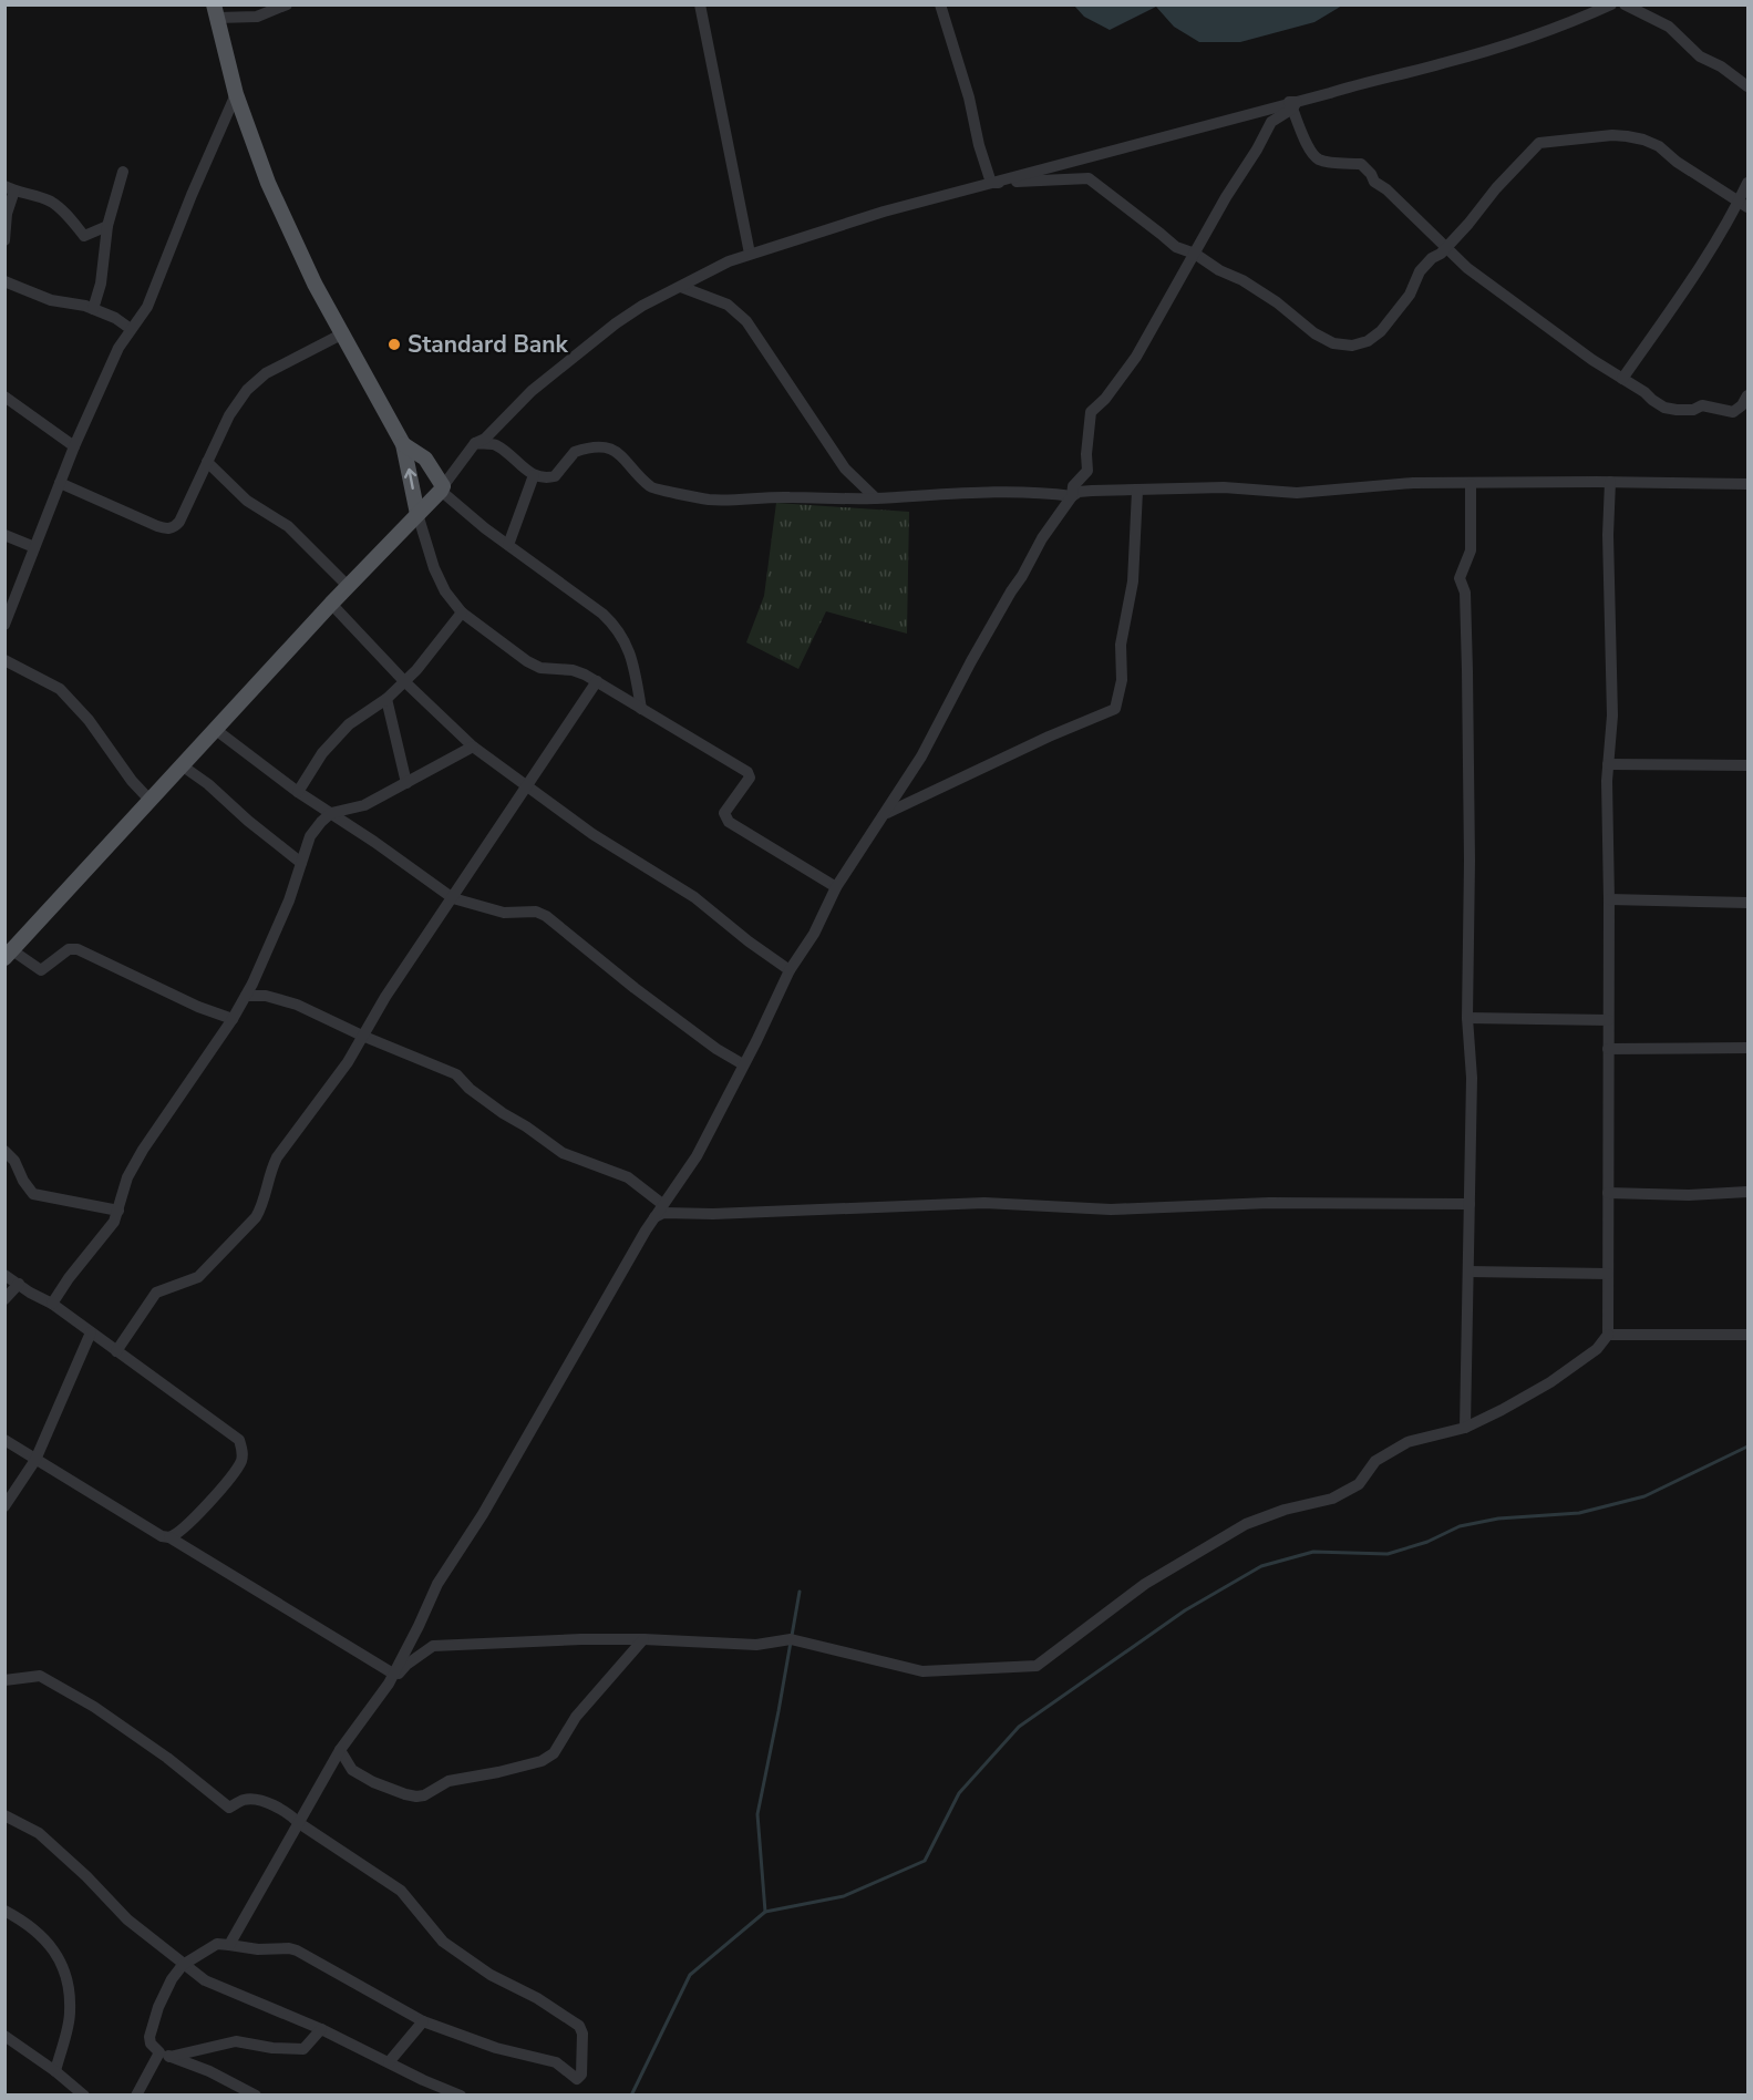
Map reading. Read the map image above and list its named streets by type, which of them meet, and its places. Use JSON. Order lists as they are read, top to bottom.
{
  "places": ["Standard Bank"]
}
